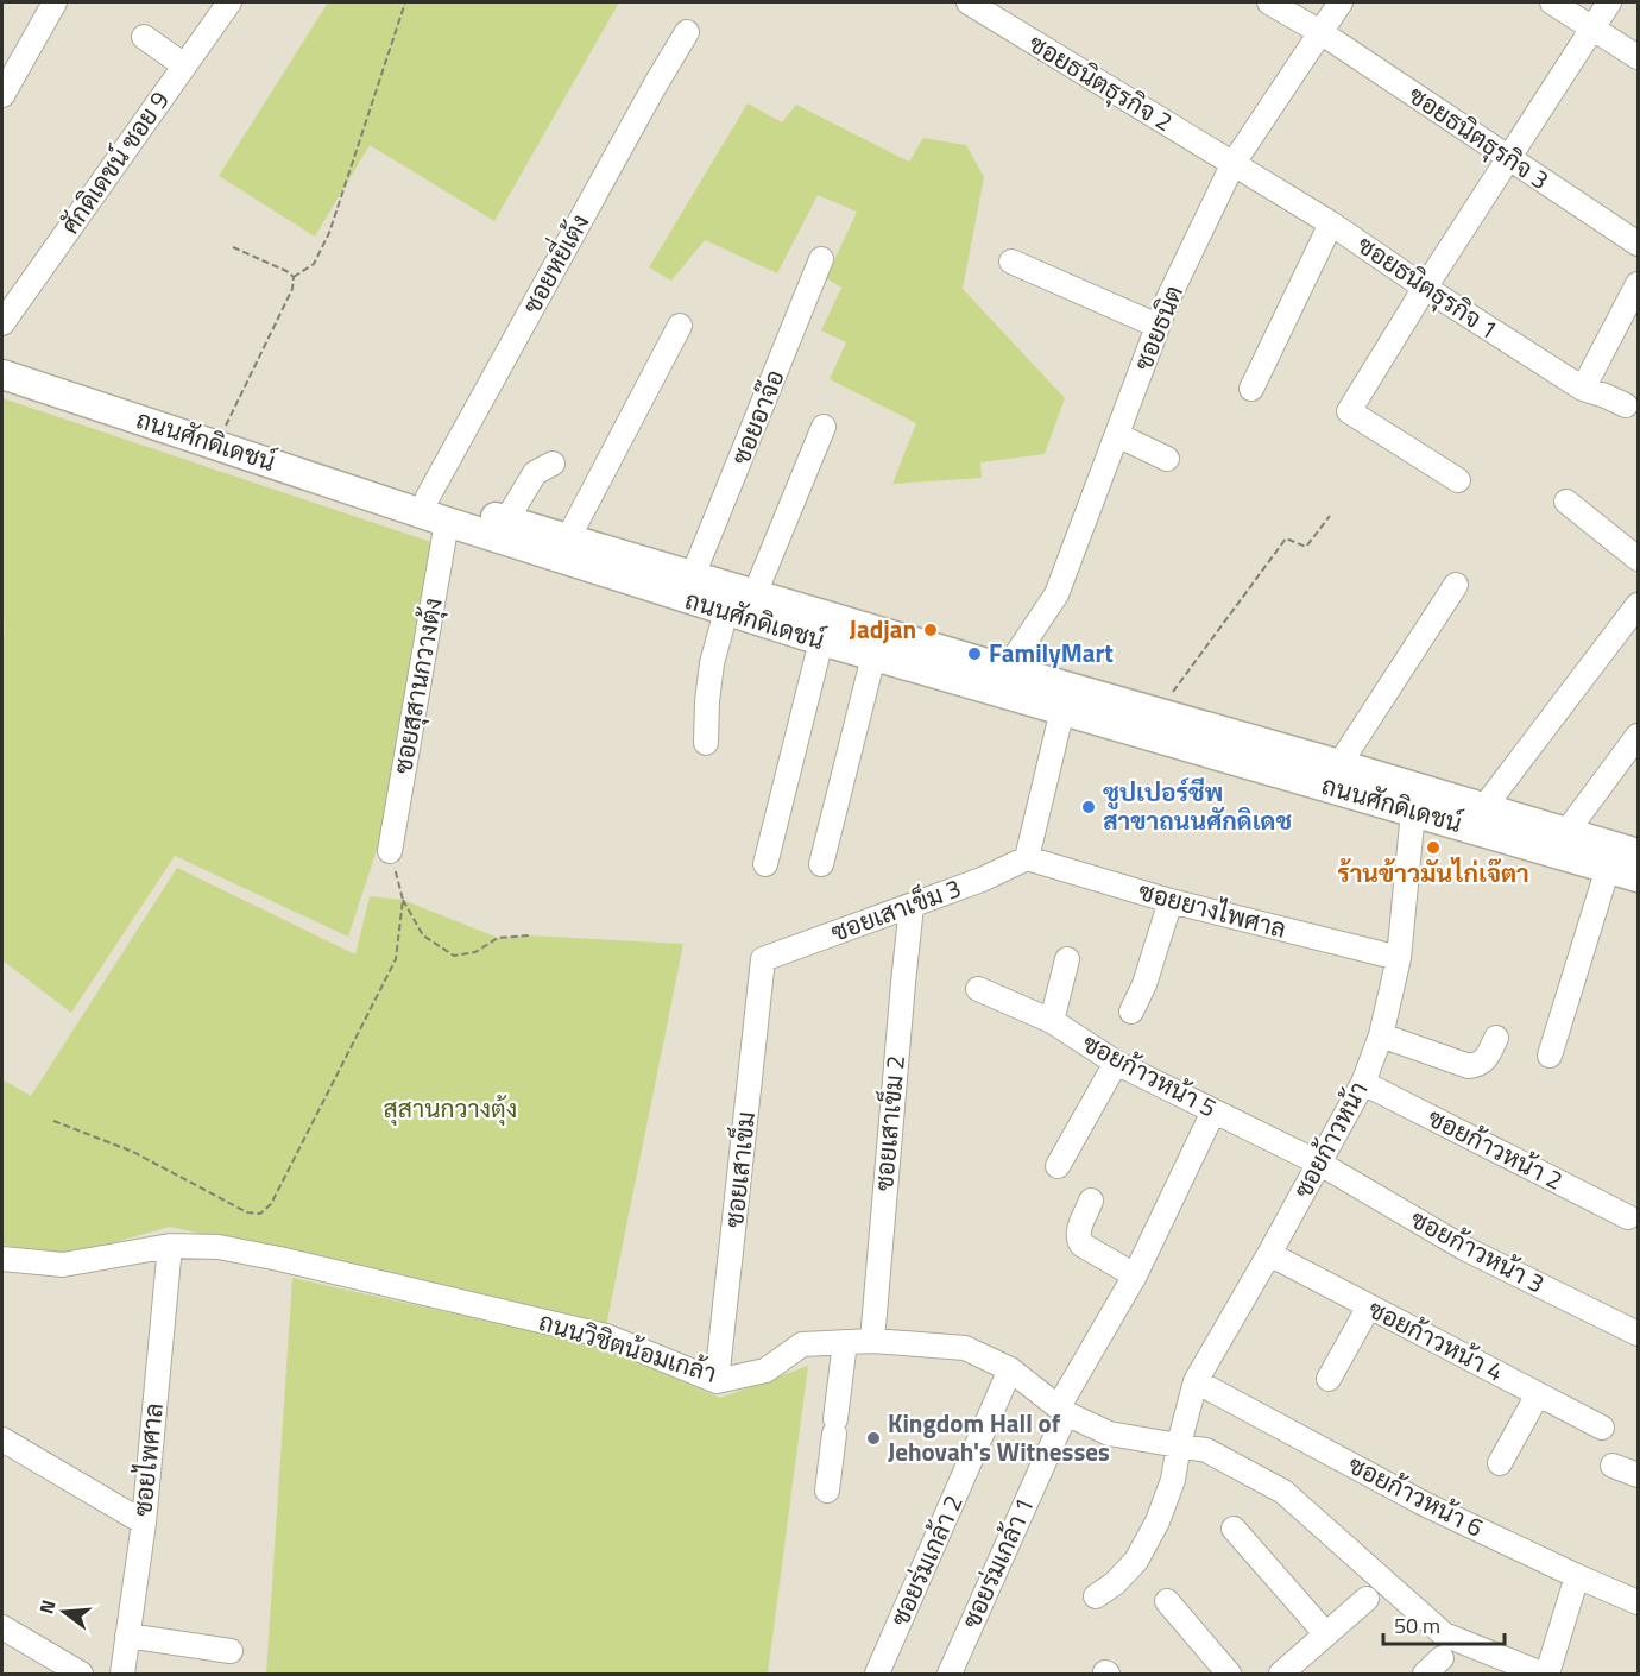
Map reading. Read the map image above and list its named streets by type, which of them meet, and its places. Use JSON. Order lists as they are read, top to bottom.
{
  "streets": {
    "main road": ["ถนนศักดิเดชน์"],
    "street": [
      "ซอยธนิตธุรกิจ 2",
      "ซอยธนิตธุรกิจ 3",
      "ศักดิเดชน์ ซอย 9",
      "ซอยหยี่เต้ง",
      "ซอยธนิตธุรกิจ 1",
      "ซอยธนิต",
      "ซอยอาจ๊อ",
      "ซอยสุสานกวางตุ้ง",
      "ซอยเสาเข็ม 3",
      "ซอยยางไพศาล",
      "ซอยก้าวหน้า 5",
      "ซอยเสาเข็ม 2",
      "ซอยก้าวหน้า",
      "ซอยก้าวหน้า 2",
      "ซอยเสาเข็ม",
      "ซอยก้าวหน้า 3",
      "ซอยก้าวหน้า 4",
      "ถนนวิชิตน้อมเกล้า",
      "ซอยไพศาล",
      "ซอยก้าวหน้า 6",
      "ซอยร่มเกล้า 2",
      "ซอยร่มเกล้า 1"
    ]
  },
  "crossings": [
    ["ซอยธนิตธุรกิจ 2", "ซอยธนิตธุรกิจ 1"],
    ["ซอยธนิตธุรกิจ 2", "ซอยธนิต"],
    ["ซอยธนิตธุรกิจ 3", "ซอยธนิต"],
    ["ซอยหยี่เต้ง", "ถนนศักดิเดชน์"],
    ["ซอยธนิตธุรกิจ 1", "ซอยธนิต"],
    ["ซอยธนิต", "ถนนศักดิเดชน์"],
    ["ซอยอาจ๊อ", "ถนนศักดิเดชน์"],
    ["ถนนศักดิเดชน์", "ซอยสุสานกวางตุ้ง"],
    ["ถนนศักดิเดชน์", "ซอยก้าวหน้า"],
    ["ซอยเสาเข็ม 3", "ซอยยางไพศาล"],
    ["ซอยเสาเข็ม 3", "ซอยเสาเข็ม 2"],
    ["ซอยเสาเข็ม 3", "ซอยเสาเข็ม"],
    ["ซอยยางไพศาล", "ซอยก้าวหน้า"],
    ["ซอยก้าวหน้า 5", "ซอยก้าวหน้า"],
    ["ซอยก้าวหน้า 5", "ซอยก้าวหน้า 3"],
    ["ซอยก้าวหน้า 5", "ซอยร่มเกล้า 1"],
    ["ซอยเสาเข็ม 2", "ถนนวิชิตน้อมเกล้า"],
    ["ซอยก้าวหน้า", "ซอยก้าวหน้า 2"],
    ["ซอยก้าวหน้า", "ซอยก้าวหน้า 3"],
    ["ซอยก้าวหน้า", "ซอยก้าวหน้า 4"],
    ["ซอยก้าวหน้า", "ถนนวิชิตน้อมเกล้า"],
    ["ซอยก้าวหน้า", "ซอยก้าวหน้า 6"],
    ["ซอยเสาเข็ม", "ถนนวิชิตน้อมเกล้า"],
    ["ถนนวิชิตน้อมเกล้า", "ซอยไพศาล"],
    ["ถนนวิชิตน้อมเกล้า", "ซอยร่มเกล้า 2"],
    ["ถนนวิชิตน้อมเกล้า", "ซอยร่มเกล้า 1"]
  ],
  "parks": ["สุสานกวางตุ้ง"],
  "places": [
    "Jadjan",
    "FamilyMart",
    "ซูปเปอร์ชีพ สาขาถนนศักดิเดช",
    "ร้านข้าวมันไก่เจ๊ตา",
    "Kingdom Hall of Jehovah's Witnesses"
  ],
  "scale_bar": "50 m",
  "north": "left"
}
